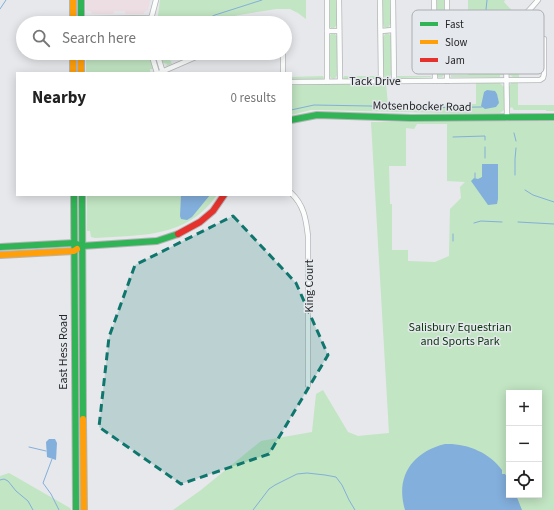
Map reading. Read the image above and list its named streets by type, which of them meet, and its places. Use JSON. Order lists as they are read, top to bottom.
{
  "streets": {
    "main road": ["Motsenbocker Road", "East Hess Road"],
    "street": ["Tack Drive", "King Court"]
  },
  "parks": ["Salisbury Equestrian and Sports Park"],
  "legend": ["Fast", "Slow", "Jam"],
  "page": {
    "search": "Search here",
    "heading": ["Nearby", "0 results"],
    "map_buttons": ["+", "−"]
  }
}
